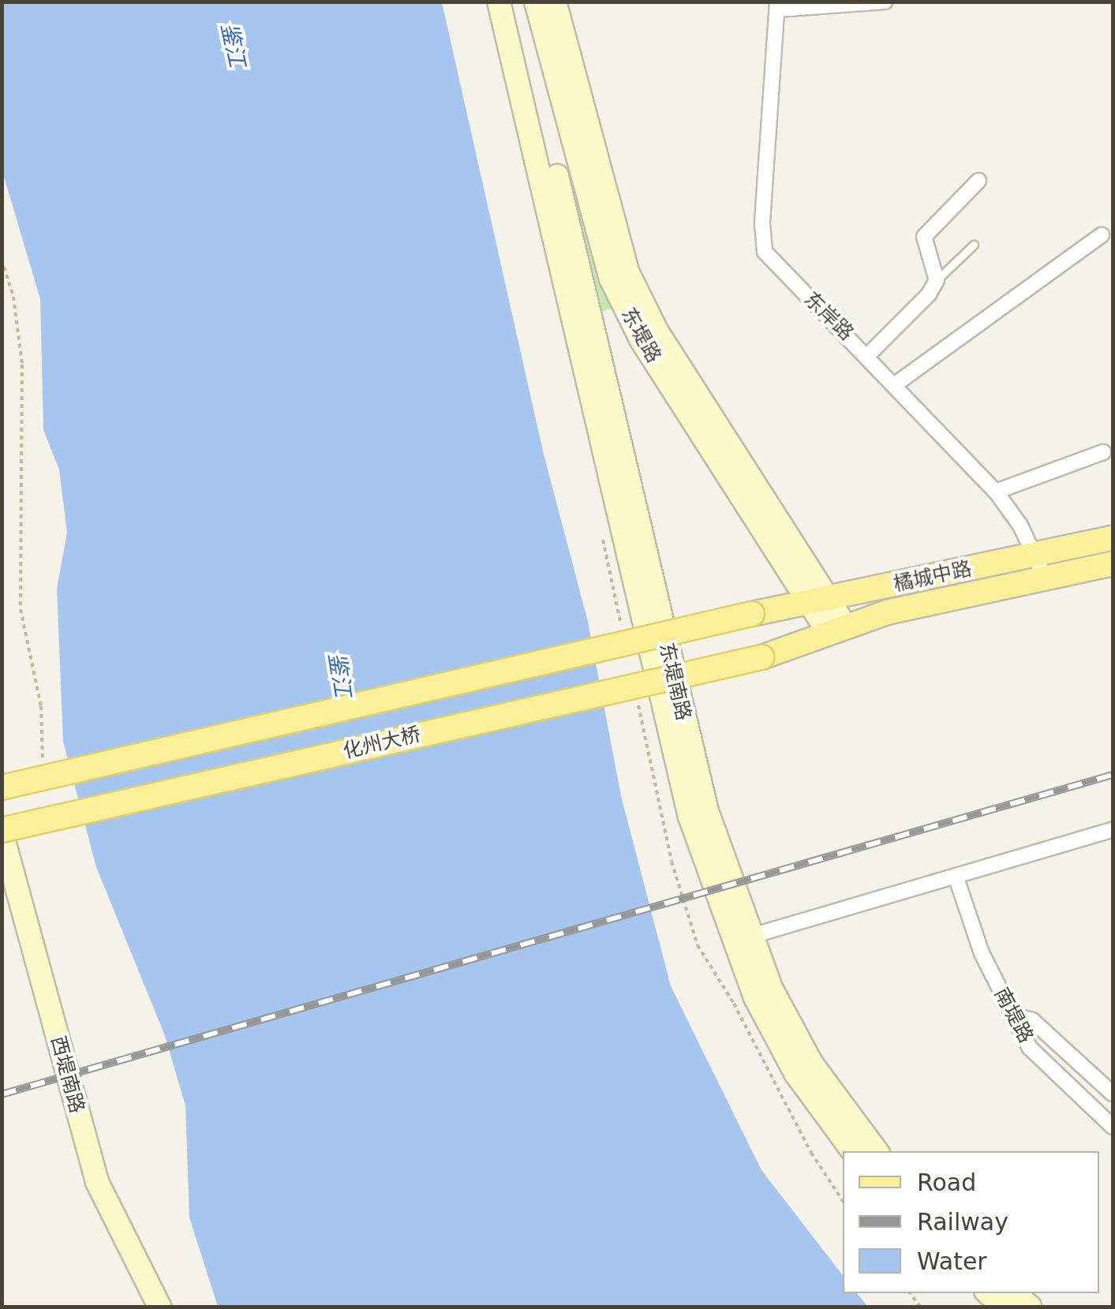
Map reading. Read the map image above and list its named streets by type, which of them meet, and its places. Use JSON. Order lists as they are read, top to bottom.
{
  "streets": {
    "main road": [
      "东堤路",
      "橘城中路",
      "东堤南路",
      "化州大桥",
      "西堤南路"
    ],
    "street": ["东岸路", "南堤路"]
  },
  "crossings": [
    ["东岸路", "橘城中路"],
    ["东堤路", "橘城中路"],
    ["橘城中路", "化州大桥"],
    ["化州大桥", "西堤南路"]
  ],
  "water": ["鉴江"],
  "legend": ["Road", "Railway", "Water"]
}
